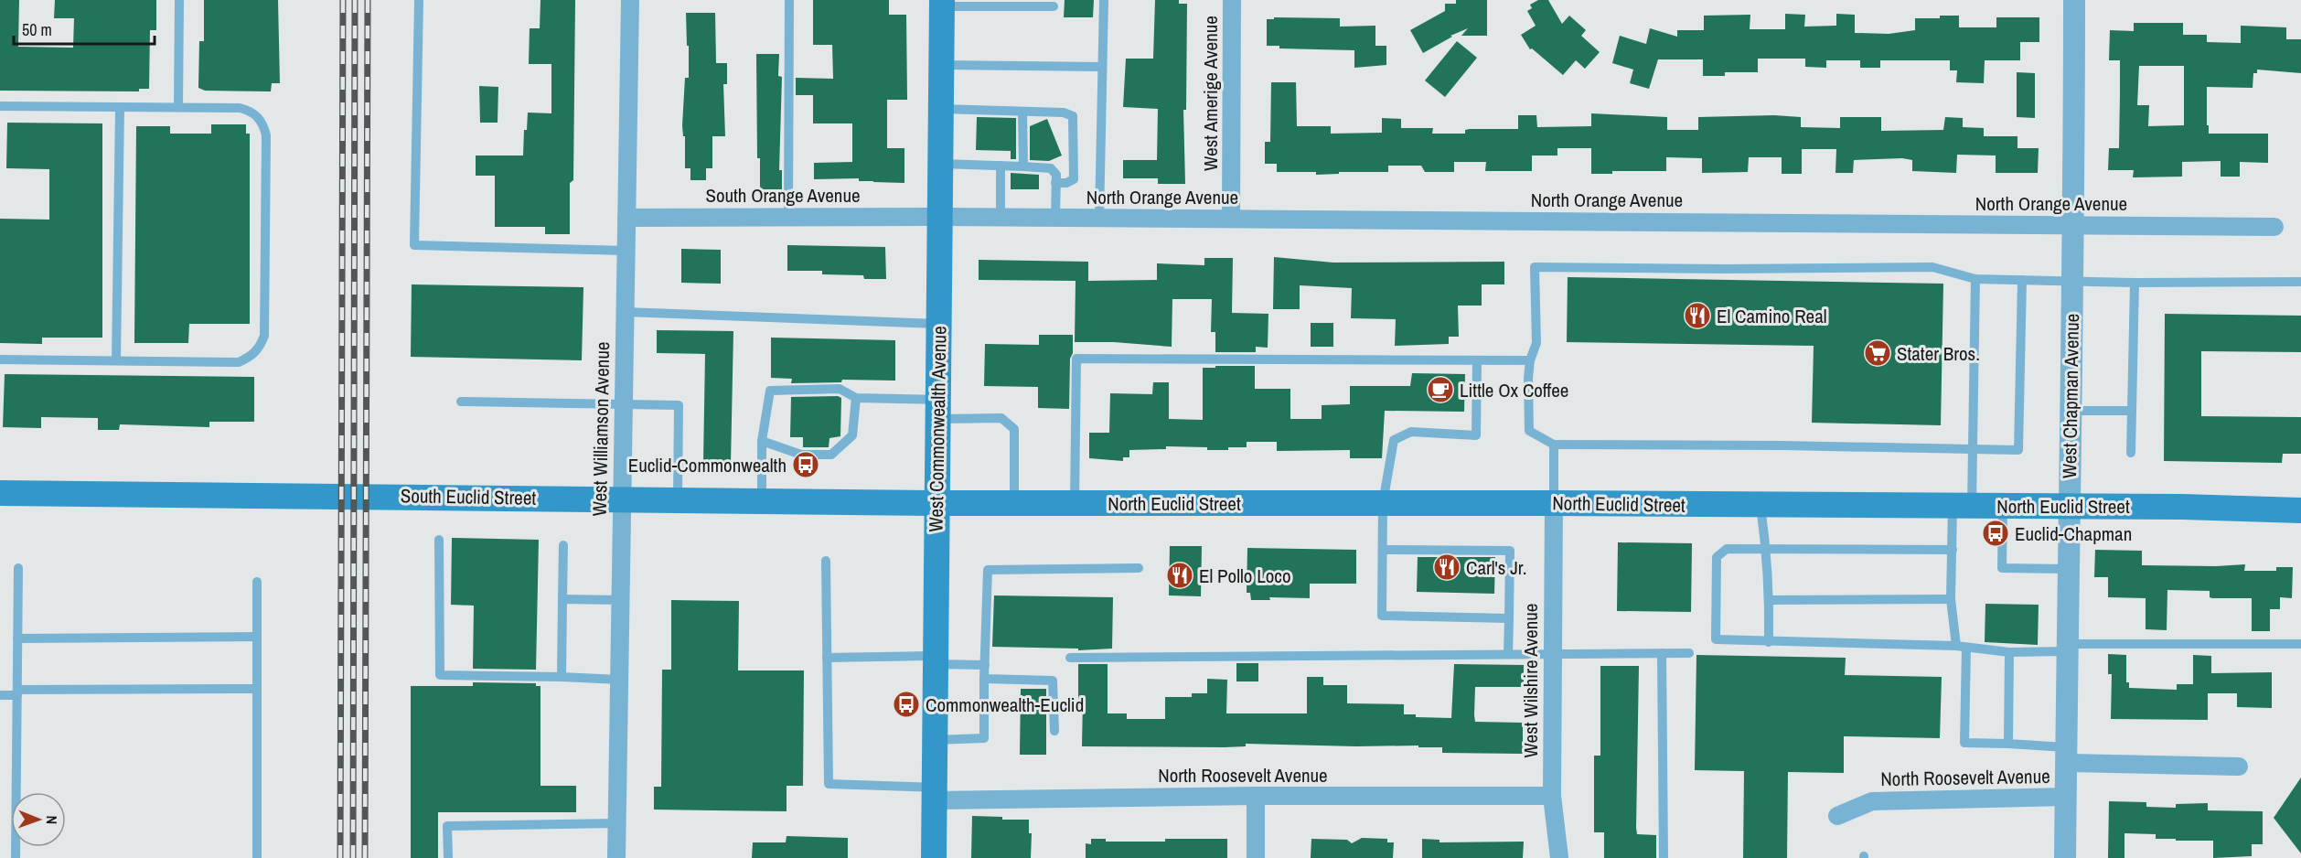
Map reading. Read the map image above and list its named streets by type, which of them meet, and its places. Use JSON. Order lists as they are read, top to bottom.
{
  "streets": {
    "main road": ["West Commonwealth Avenue", "South Euclid Street", "North Euclid Street"],
    "street": [
      "West Amerige Avenue",
      "South Orange Avenue",
      "North Orange Avenue",
      "West Chapman Avenue",
      "West Williamson Avenue",
      "West Wilshire Avenue",
      "North Roosevelt Avenue"
    ]
  },
  "crossings": [
    ["West Amerige Avenue", "North Orange Avenue"],
    ["South Orange Avenue", "North Orange Avenue"],
    ["South Orange Avenue", "West Williamson Avenue"],
    ["South Orange Avenue", "West Commonwealth Avenue"],
    ["North Orange Avenue", "West Chapman Avenue"],
    ["North Orange Avenue", "West Commonwealth Avenue"],
    ["West Chapman Avenue", "North Euclid Street"],
    ["West Chapman Avenue", "North Roosevelt Avenue"],
    ["West Williamson Avenue", "South Euclid Street"],
    ["West Commonwealth Avenue", "South Euclid Street"],
    ["West Commonwealth Avenue", "North Euclid Street"],
    ["West Commonwealth Avenue", "North Roosevelt Avenue"],
    ["South Euclid Street", "North Euclid Street"],
    ["North Euclid Street", "West Wilshire Avenue"],
    ["West Wilshire Avenue", "North Roosevelt Avenue"]
  ],
  "places": {
    "restaurant": ["El Camino Real", "Carl's Jr.", "El Pollo Loco"],
    "supermarket": ["Stater Bros."],
    "cafe": ["Little Ox Coffee"],
    "bus stop": ["Euclid-Commonwealth", "Euclid-Chapman", "Commonwealth-Euclid"]
  },
  "scale_bar": "50 m",
  "north": "right"
}
